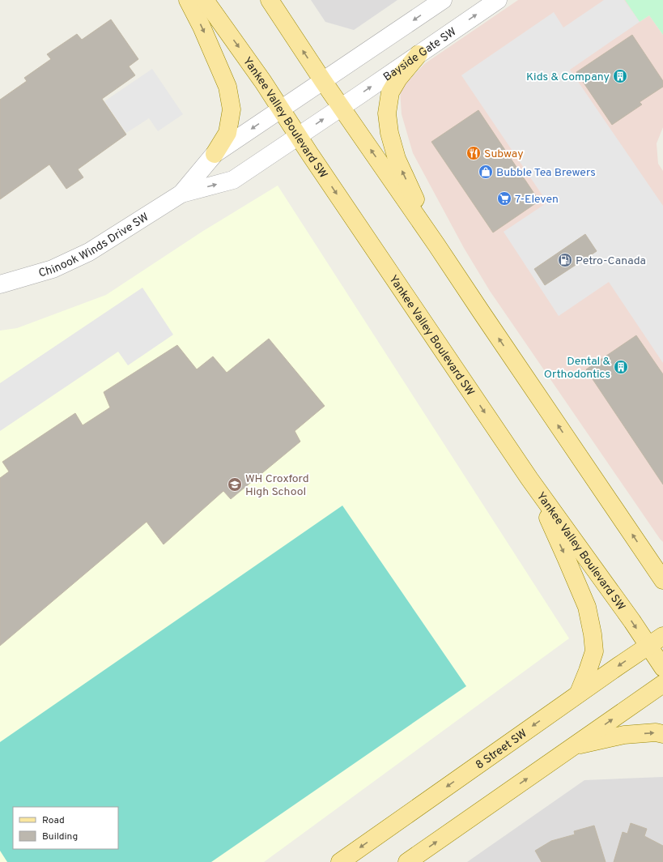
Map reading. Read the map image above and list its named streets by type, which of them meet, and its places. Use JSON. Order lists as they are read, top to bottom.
{
  "streets": {
    "main road": ["Yankee Valley Boulevard SW", "8 Street SW"],
    "street": ["Bayside Gate SW", "Chinook Winds Drive SW"]
  },
  "crossings": [
    ["Bayside Gate SW", "Chinook Winds Drive SW"],
    ["Yankee Valley Boulevard SW", "Chinook Winds Drive SW"],
    ["Yankee Valley Boulevard SW", "8 Street SW"]
  ],
  "places": {
    "building": ["Kids & Company", "Dental & Orthodontics"],
    "restaurant": ["Subway"],
    "shop": ["Bubble Tea Brewers"],
    "supermarket": ["7-Eleven"],
    "fuel station": ["Petro-Canada"],
    "school or university": ["WH Croxford High School"]
  },
  "legend": ["Road", "Building"]
}
